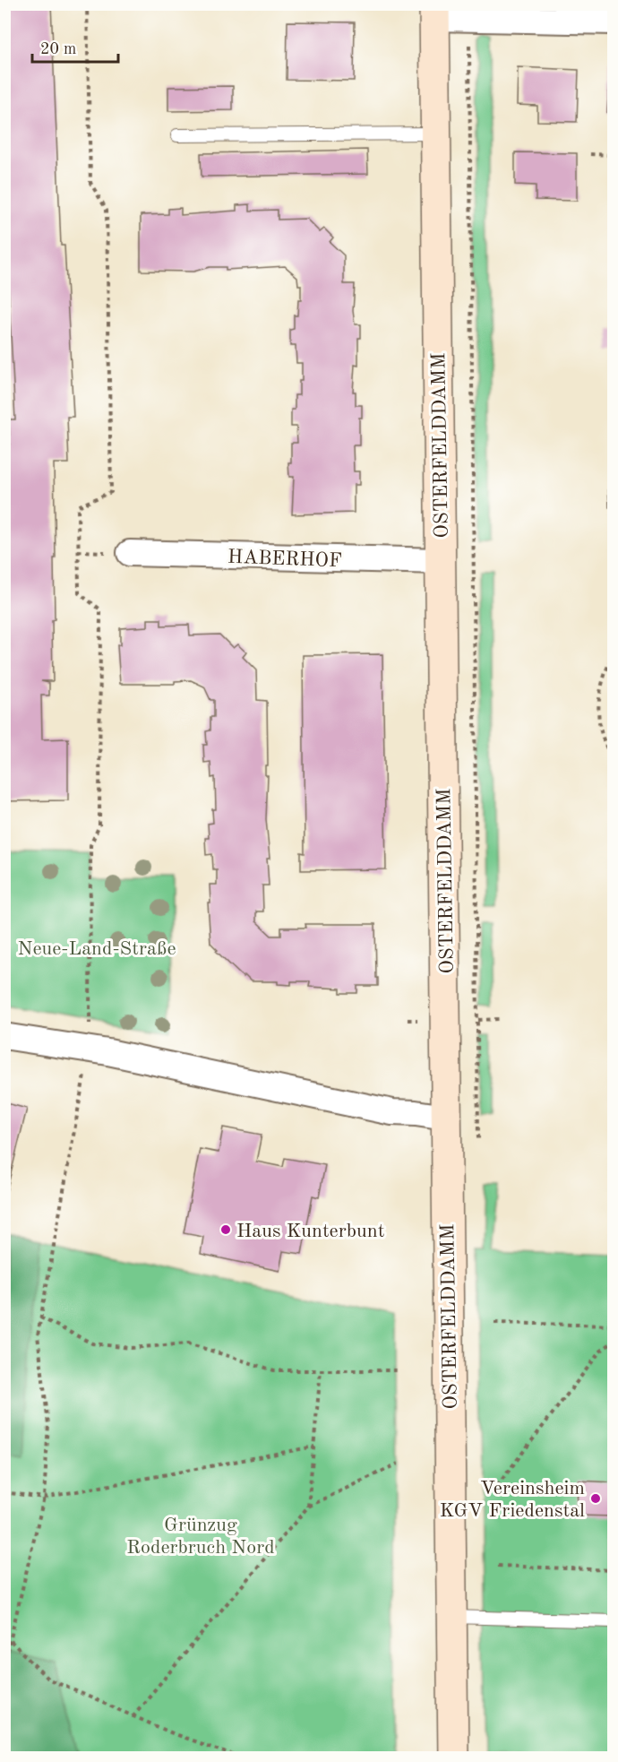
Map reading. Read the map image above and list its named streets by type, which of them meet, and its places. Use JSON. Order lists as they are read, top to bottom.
{
  "streets": {
    "street": ["OSTERFELDDAMM", "HABERHOF"]
  },
  "crossings": [
    ["OSTERFELDDAMM", "HABERHOF"]
  ],
  "parks": ["Neue-Land-Straße", "Grünzug Roderbruch Nord"],
  "places": ["Haus Kunterbunt", "Vereinsheim KGV Friedenstal"],
  "scale_bar": "20 m"
}
